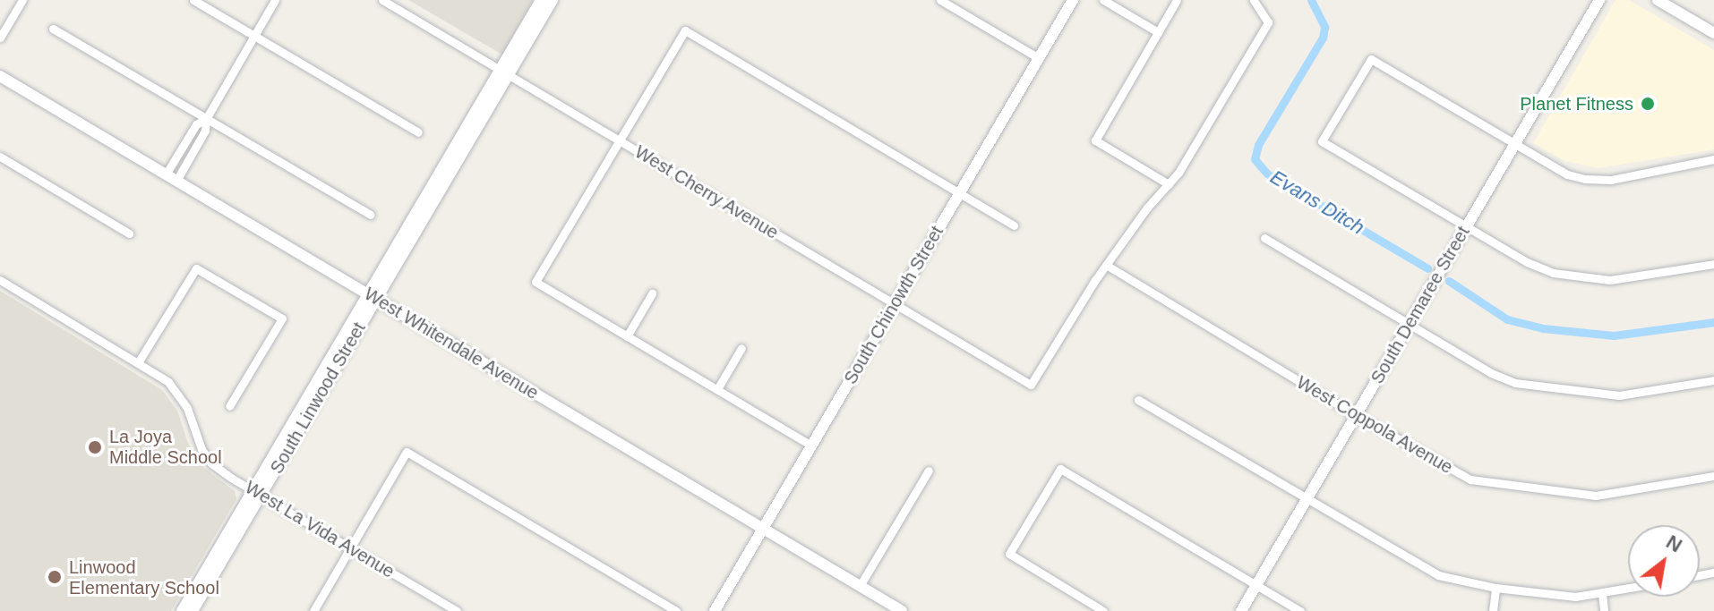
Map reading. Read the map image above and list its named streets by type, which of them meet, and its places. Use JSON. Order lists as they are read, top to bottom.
{
  "streets": {
    "street": [
      "West Cherry Avenue",
      "South Chinowth Street",
      "South Demaree Street",
      "West Whitendale Avenue",
      "South Linwood Street",
      "West Coppola Avenue",
      "West La Vida Avenue"
    ]
  },
  "crossings": [
    ["West Cherry Avenue", "South Chinowth Street"],
    ["West Cherry Avenue", "South Linwood Street"],
    ["West Cherry Avenue", "West Coppola Avenue"],
    ["South Chinowth Street", "West Whitendale Avenue"],
    ["South Demaree Street", "West Coppola Avenue"],
    ["West Whitendale Avenue", "South Linwood Street"],
    ["South Linwood Street", "West La Vida Avenue"]
  ],
  "water": ["Evans Ditch"],
  "places": ["Planet Fitness", "La Joya Middle School", "Linwood Elementary School"],
  "north": "top right"
}
